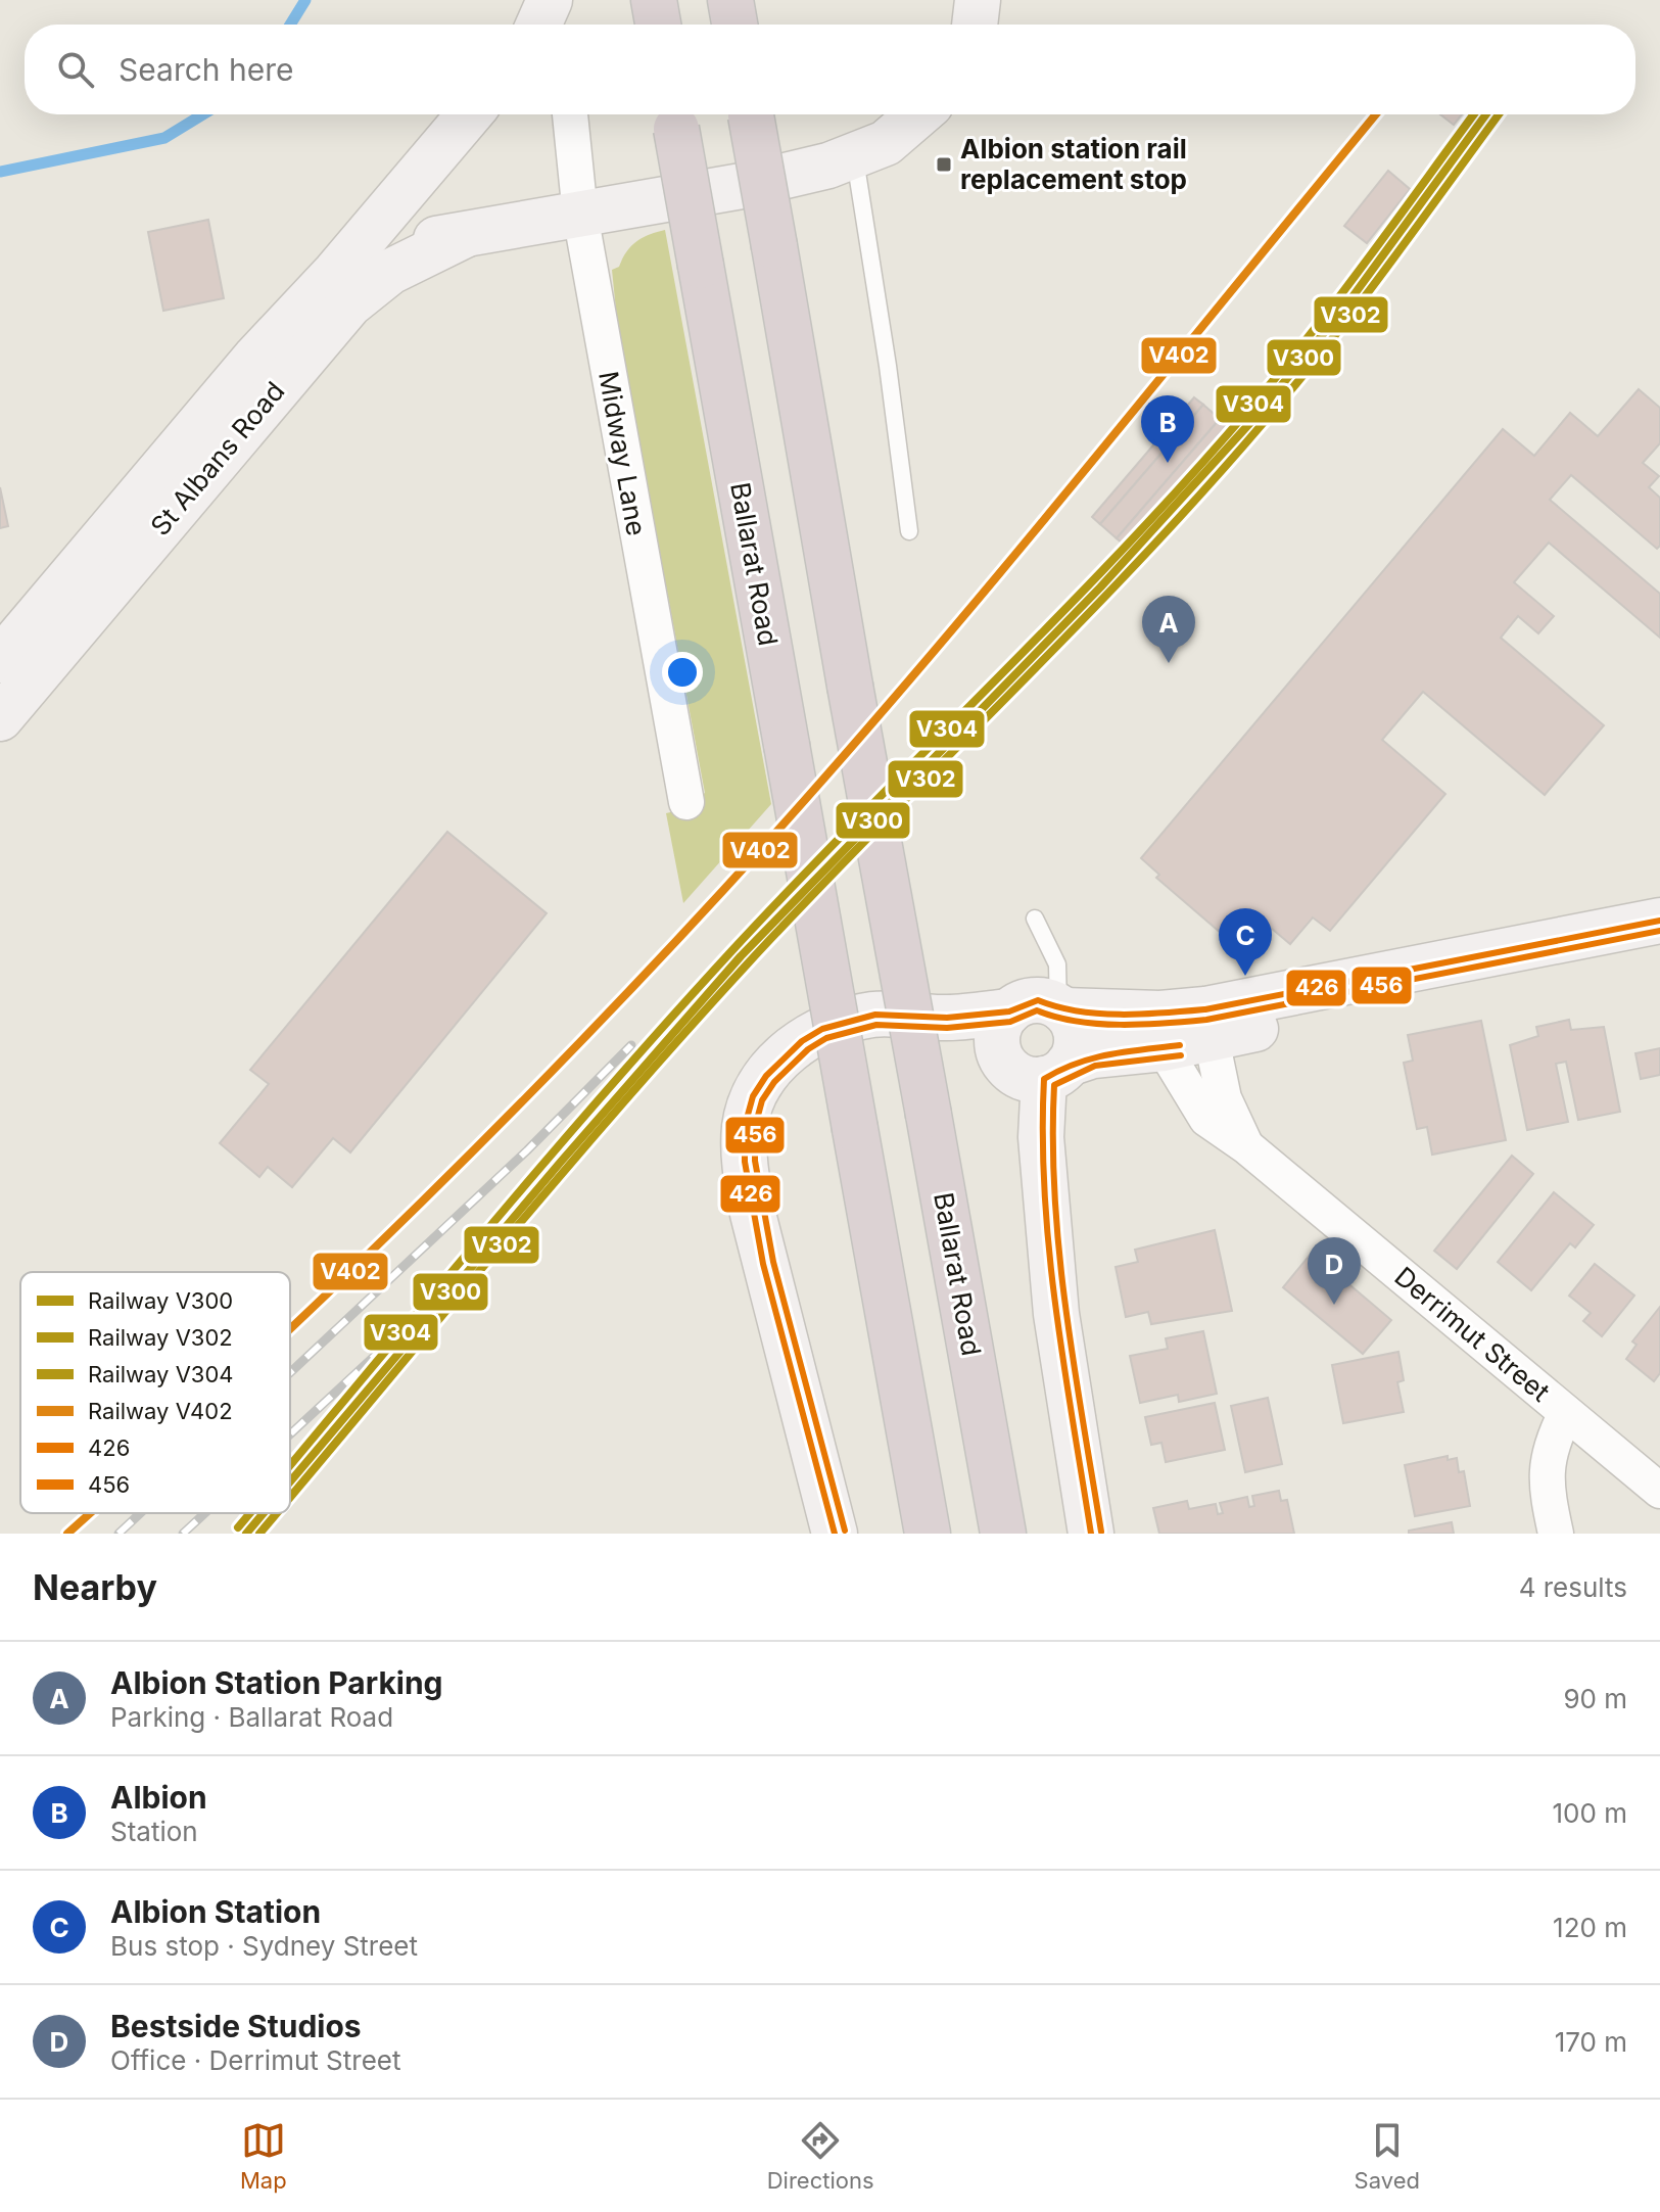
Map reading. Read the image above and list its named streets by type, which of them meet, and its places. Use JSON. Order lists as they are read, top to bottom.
{
  "streets": {
    "highway": ["Ballarat Road"],
    "street": ["Midway Lane", "St Albans Road", "Derrimut Street"]
  },
  "crossings": [
    ["Midway Lane", "St Albans Road"]
  ],
  "places": {
    "transit": ["Albion station rail replacement stop"]
  },
  "lines": [
    "rail line V300",
    "rail line V302",
    "rail line V304",
    "rail line V402",
    "transit line 426",
    "transit line 456"
  ],
  "legend": [
    "Railway V300",
    "Railway V302",
    "Railway V304",
    "Railway V402",
    "426",
    "456"
  ],
  "page": {
    "search": "Search here",
    "pins": [
      "B",
      "A",
      "C",
      "D"
    ],
    "heading": ["Nearby", "4 results"],
    "list": [
      {
        "mark": "A",
        "name": "Albion Station Parking",
        "note": "Parking · Ballarat Road",
        "value": "90 m"
      },
      {
        "mark": "B",
        "name": "Albion",
        "note": "Station",
        "value": "100 m"
      },
      {
        "mark": "C",
        "name": "Albion Station",
        "note": "Bus stop · Sydney Street",
        "value": "120 m"
      },
      {
        "mark": "D",
        "name": "Bestside Studios",
        "note": "Office · Derrimut Street",
        "value": "170 m"
      }
    ],
    "nav": ["Map", "Directions", "Saved"]
  }
}
